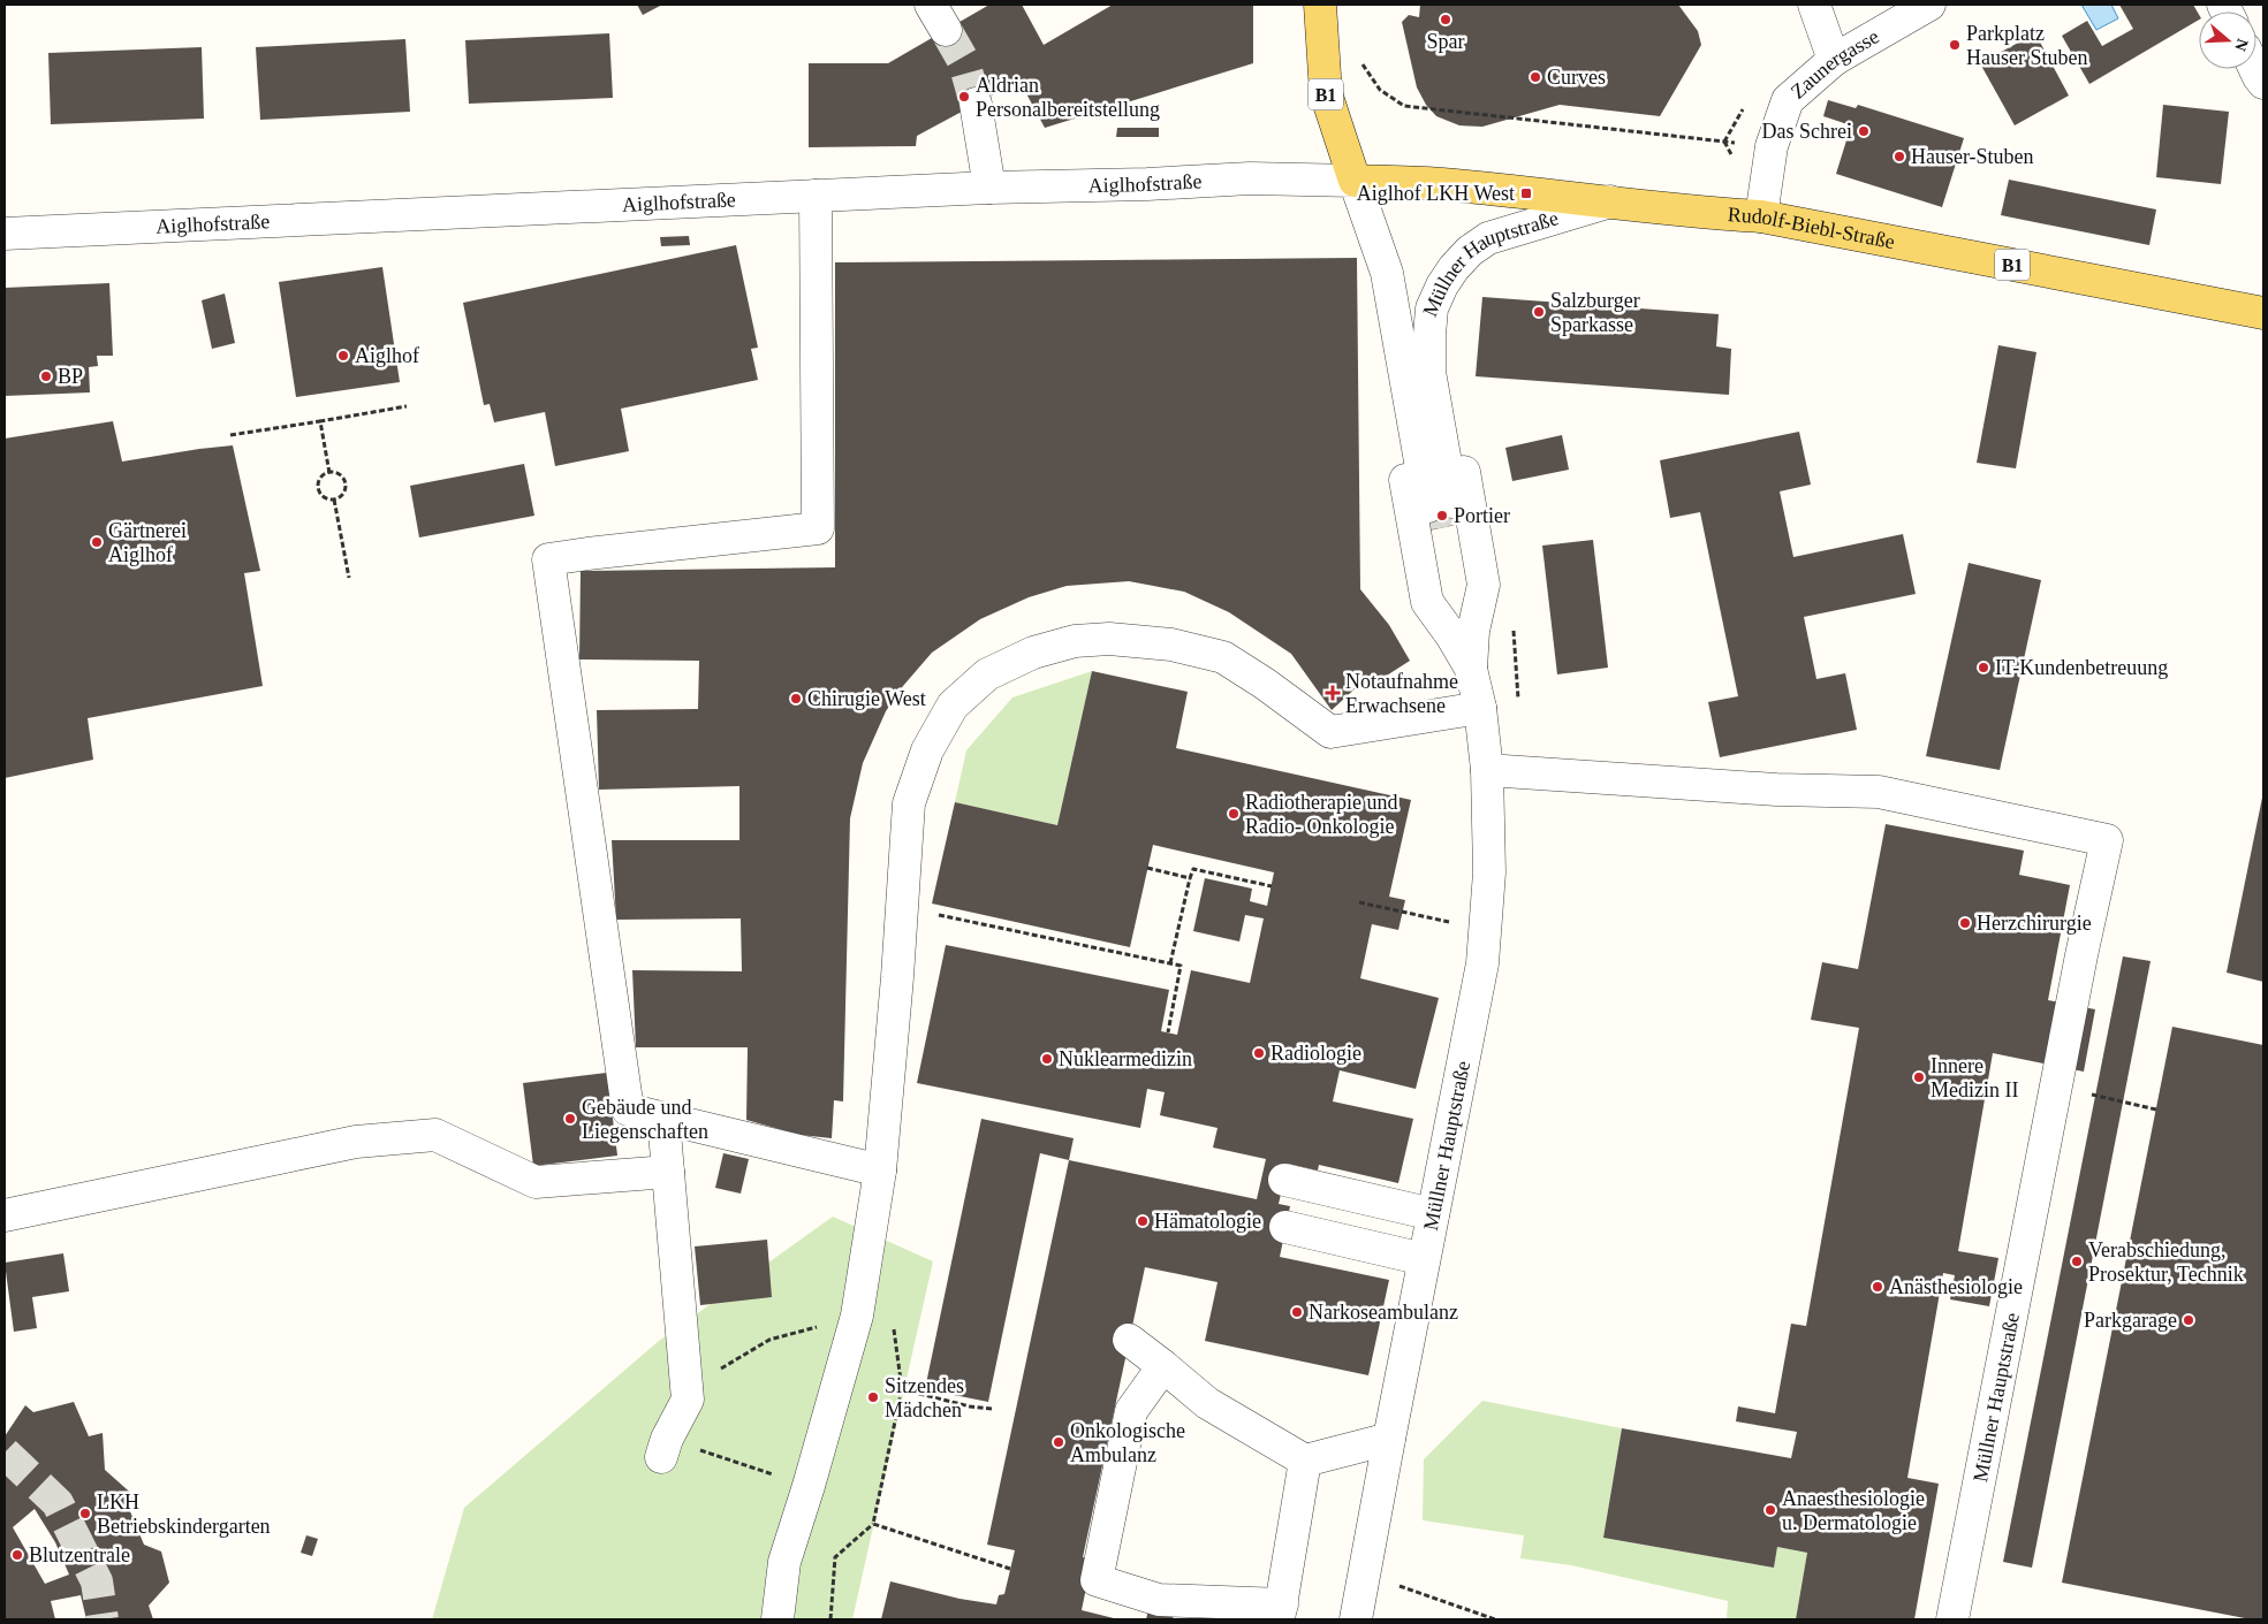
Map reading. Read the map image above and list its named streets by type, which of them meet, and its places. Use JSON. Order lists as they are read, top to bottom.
{
  "streets": {
    "main road": ["B1", "Rudolf-Biebl-Straße"],
    "street": ["Zaunergasse", "Aiglhofstraße", "Müllner Hauptstraße"]
  },
  "crossings": [
    ["Zaunergasse", "Rudolf-Biebl-Straße"],
    ["B1", "Aiglhofstraße"],
    ["B1", "Rudolf-Biebl-Straße"],
    ["B1", "Müllner Hauptstraße"],
    ["Aiglhofstraße", "Rudolf-Biebl-Straße"],
    ["Aiglhofstraße", "Müllner Hauptstraße"],
    ["Rudolf-Biebl-Straße", "Müllner Hauptstraße"]
  ],
  "places": {
    "other": [
      "Spar",
      "Parkplatz Hauser Stuben",
      "Curves",
      "Aldrian Personalbereitstellung",
      "Das Schrei",
      "Hauser-Stuben",
      "Salzburger Sparkasse",
      "Aiglhof",
      "BP",
      "Portier",
      "Gärtnerei Aiglhof",
      "IT-Kundenbetreuung",
      "Chirugie West",
      "Radiotherapie und Radio- Onkologie",
      "Herzchirurgie",
      "Radiologie",
      "Nuklearmedizin",
      "Innere Medizin II",
      "Gebäude und Liegenschaften",
      "Hämatologie",
      "Verabschiedung, Prosektur, Technik",
      "Anästhesiologie",
      "Narkoseambulanz",
      "Parkgarage",
      "Sitzendes Mädchen",
      "Onkologische Ambulanz",
      "Anaesthesiologie u. Dermatologie",
      "LKH Betriebskindergarten",
      "Blutzentrale"
    ],
    "transit": ["Aiglhof LKH West"],
    "health": ["Notaufnahme Erwachsene"]
  },
  "north": "right"
}
